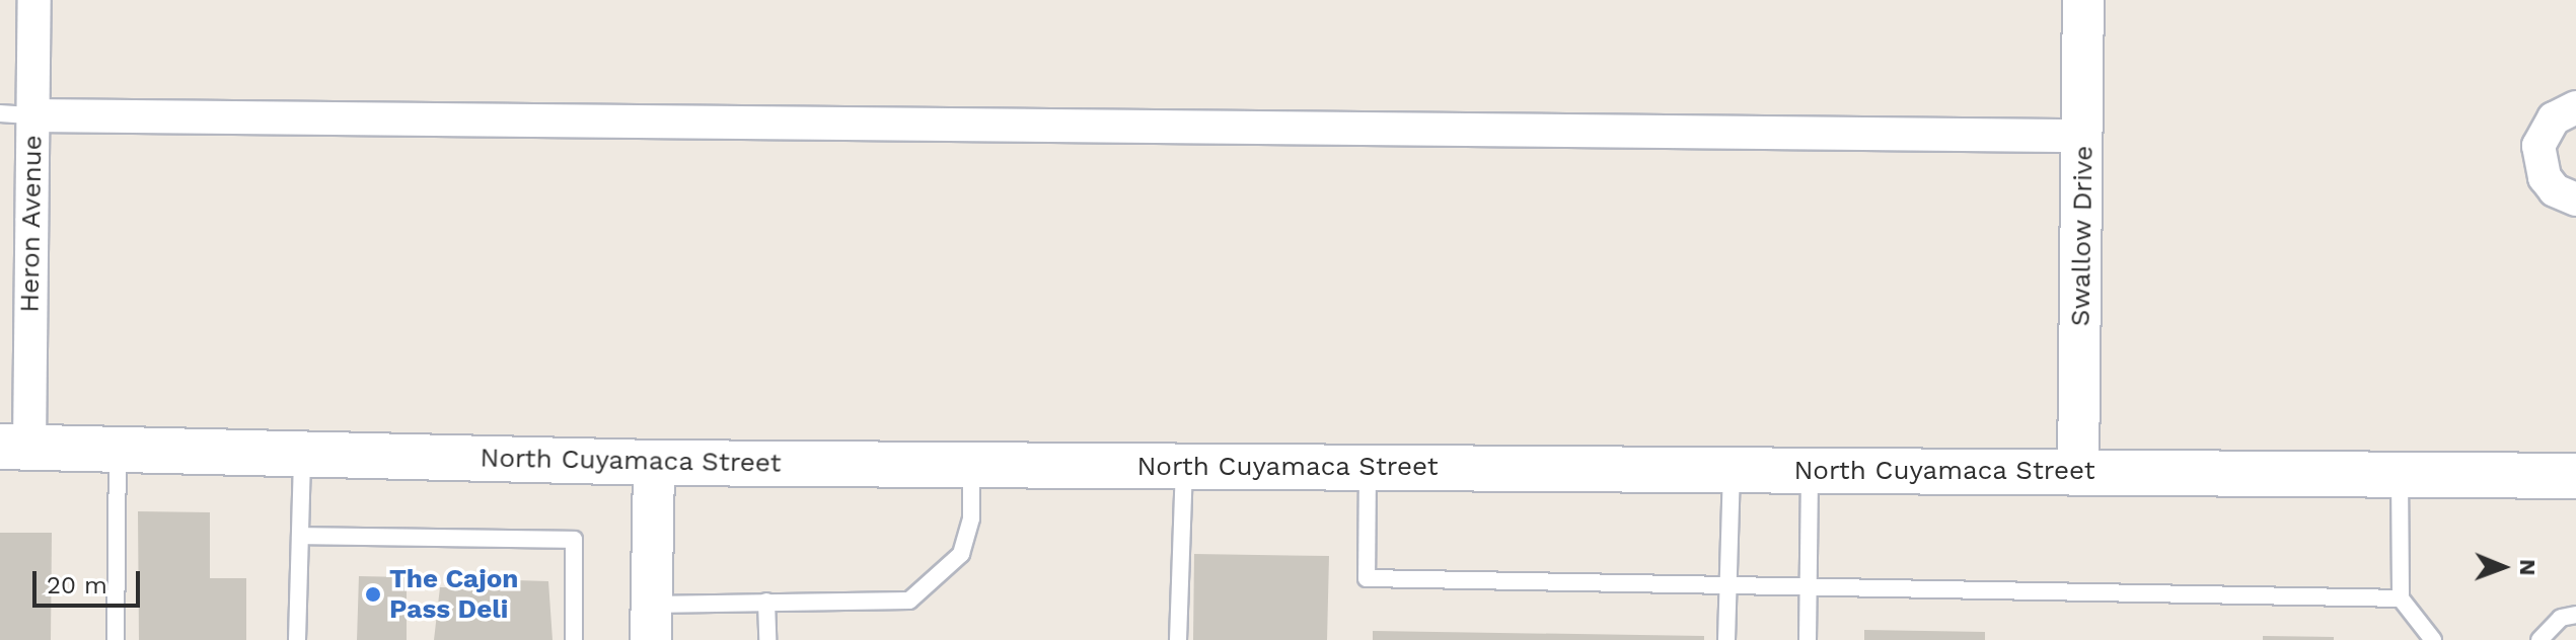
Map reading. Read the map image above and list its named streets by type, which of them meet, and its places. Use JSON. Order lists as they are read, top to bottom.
{
  "streets": {
    "main road": ["North Cuyamaca Street"],
    "street": ["Heron Avenue", "Swallow Drive"]
  },
  "crossings": [
    ["Heron Avenue", "North Cuyamaca Street"],
    ["Swallow Drive", "North Cuyamaca Street"]
  ],
  "places": ["The Cajon Pass Deli"],
  "scale_bar": "20 m",
  "north": "right"
}
